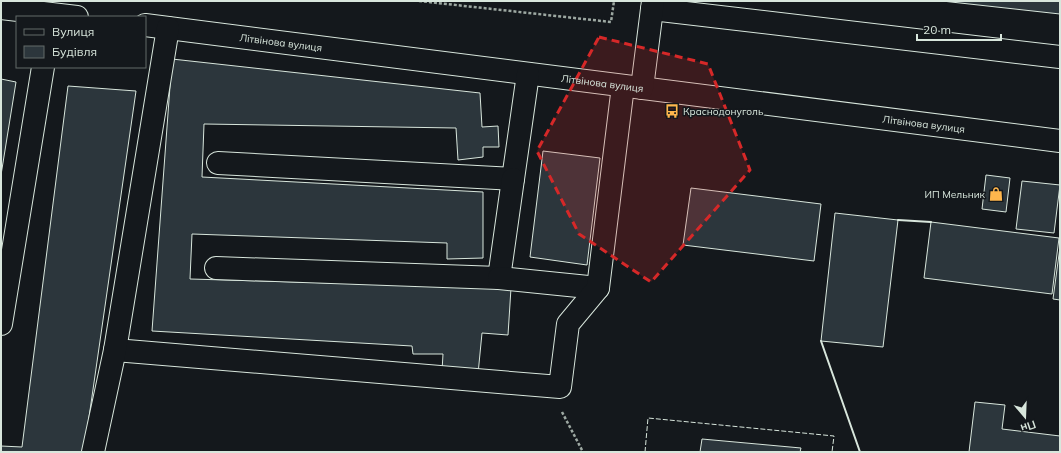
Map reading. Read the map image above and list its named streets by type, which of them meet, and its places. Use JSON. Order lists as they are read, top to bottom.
{
  "streets": {
    "street": ["Літвінова вулиця"]
  },
  "places": {
    "bus stop": ["Краснодонуголь"],
    "shop": ["ИП Мельник"]
  },
  "legend": ["Вулиця", "Будівля"],
  "scale_bar": "20 m",
  "north": "bottom"
}
